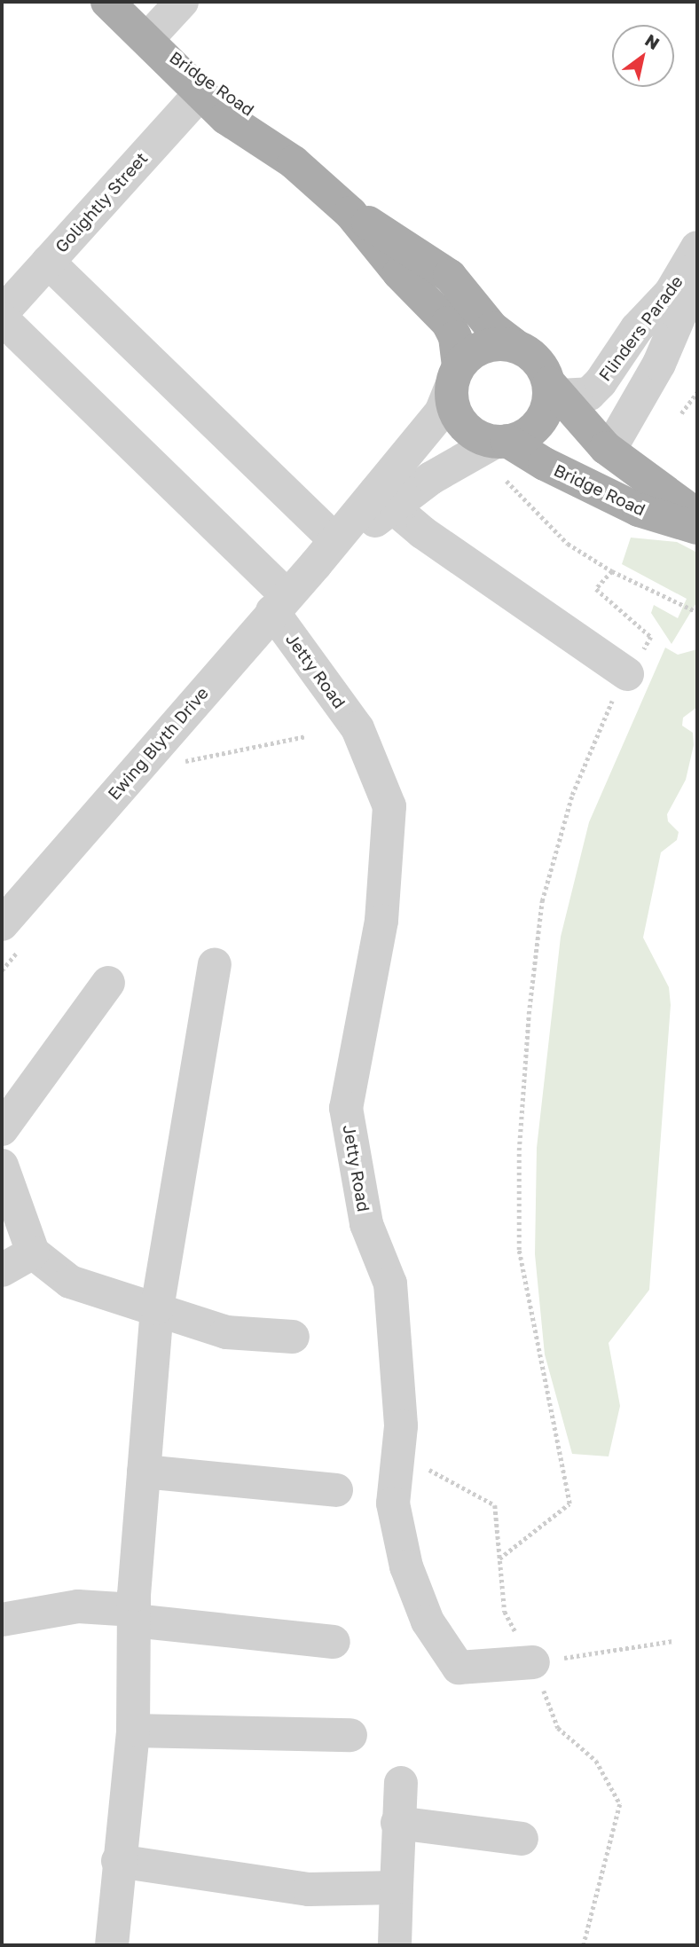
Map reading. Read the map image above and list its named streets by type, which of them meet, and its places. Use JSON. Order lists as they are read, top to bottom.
{
  "streets": {
    "main road": ["Bridge Road"],
    "street": [
      "Golightly Street",
      "Flinders Parade",
      "Jetty Road",
      "Ewing Blyth Drive"
    ]
  },
  "crossings": [
    ["Bridge Road", "Golightly Street"],
    ["Bridge Road", "Flinders Parade"],
    ["Bridge Road", "Ewing Blyth Drive"],
    ["Flinders Parade", "Ewing Blyth Drive"],
    ["Jetty Road", "Ewing Blyth Drive"]
  ],
  "north": "top right"
}
